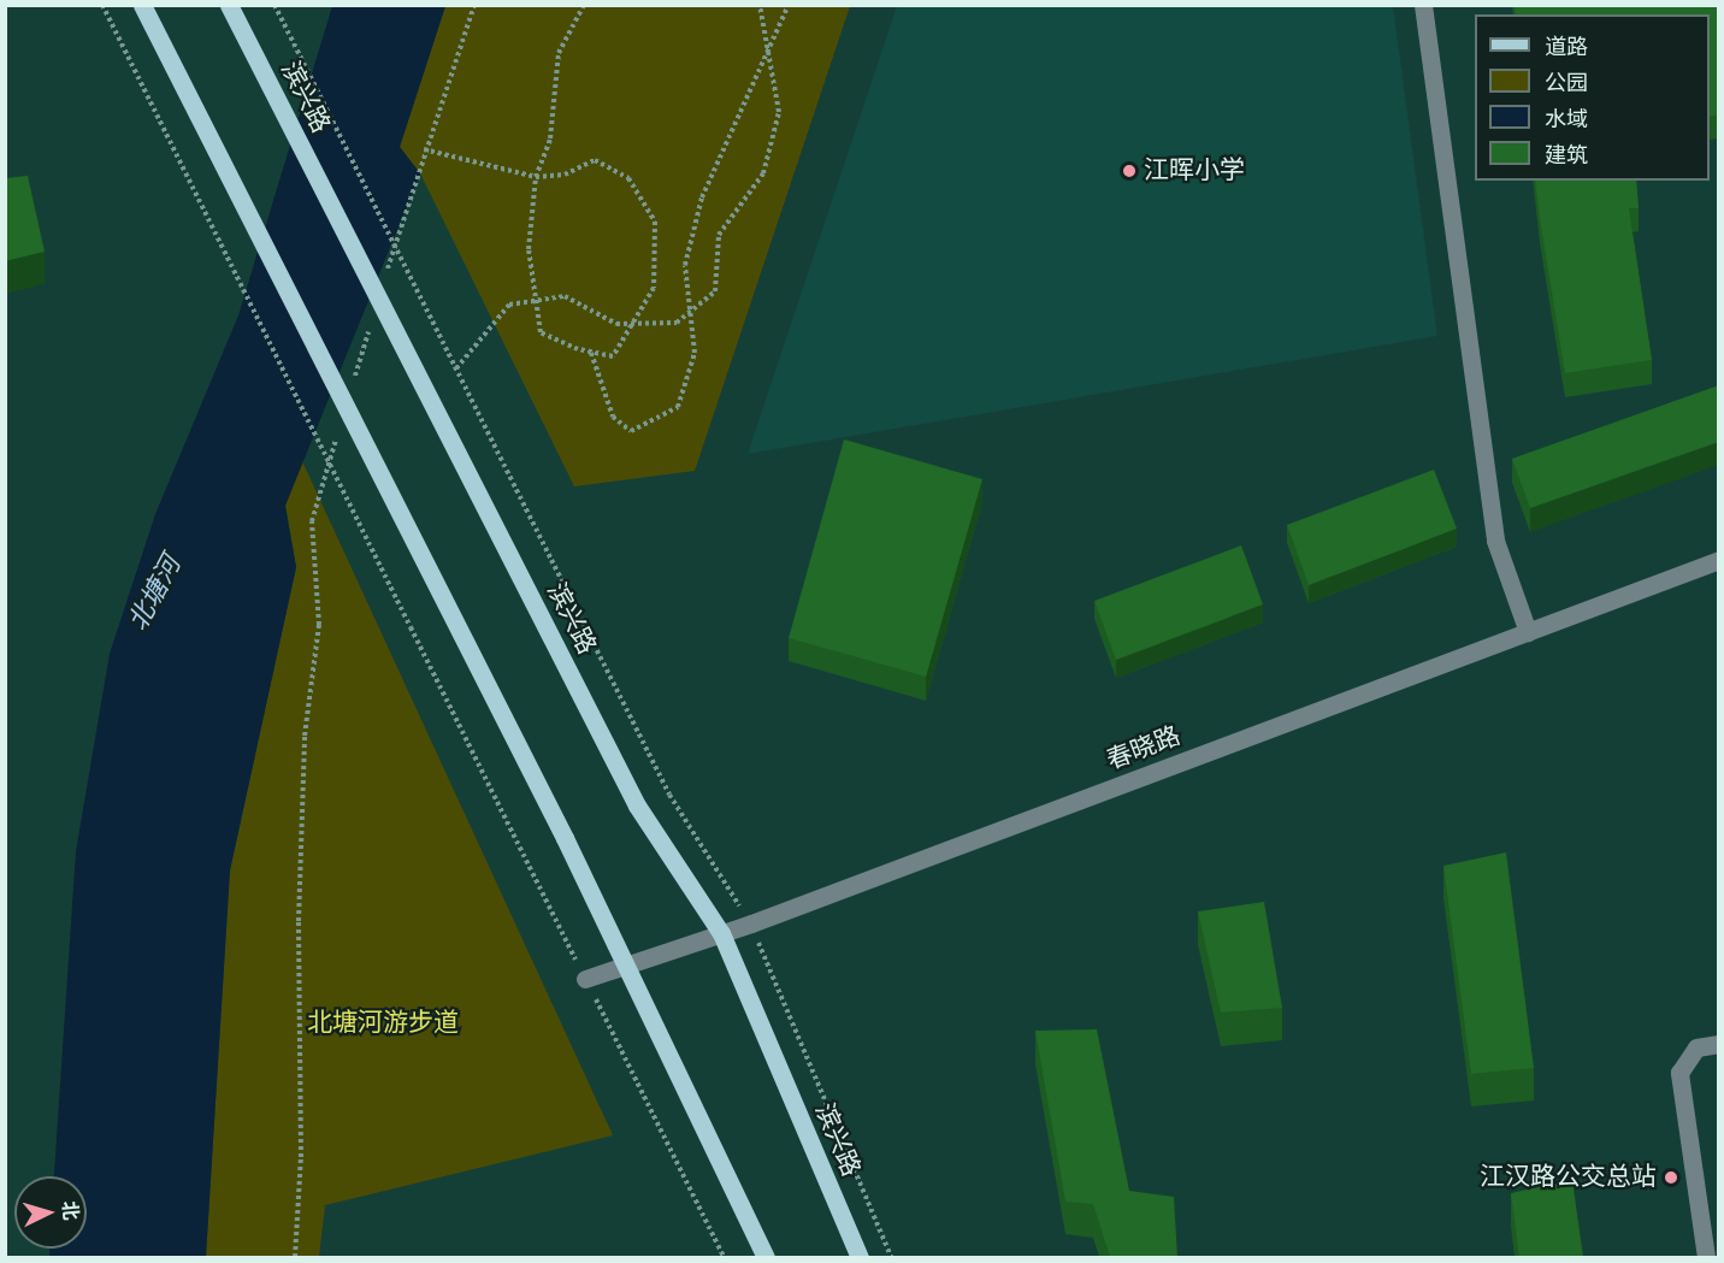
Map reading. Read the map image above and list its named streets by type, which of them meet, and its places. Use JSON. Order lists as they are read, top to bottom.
{
  "streets": {
    "main road": ["滨兴路"],
    "street": ["春晓路"]
  },
  "crossings": [
    ["滨兴路", "春晓路"]
  ],
  "water": ["北塘河"],
  "parks": ["北塘河游步道"],
  "places": ["江晖小学", "江汉路公交总站"],
  "legend": [
    "道路",
    "公园",
    "水域",
    "建筑"
  ],
  "north": "right"
}
